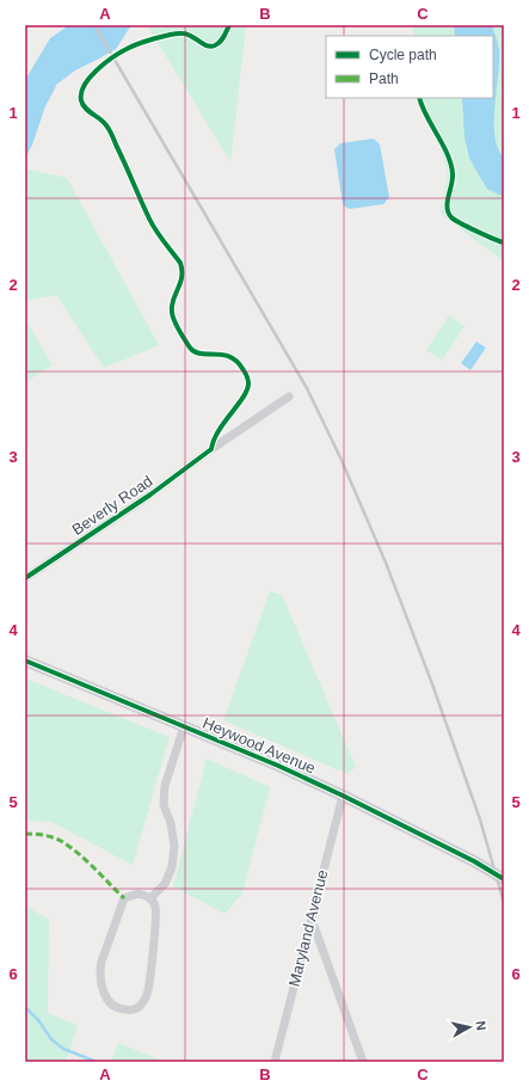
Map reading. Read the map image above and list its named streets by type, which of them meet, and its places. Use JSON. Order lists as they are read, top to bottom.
{
  "streets": {
    "street": ["Beverly Road", "Heywood Avenue", "Maryland Avenue"]
  },
  "crossings": [
    ["Heywood Avenue", "Maryland Avenue"]
  ],
  "legend": ["Cycle path", "Path"],
  "north": "right",
  "grid": {
    "columns": ["A", "B", "C"],
    "rows": [
      "1",
      "2",
      "3",
      "4",
      "5",
      "6"
    ]
  }
}
